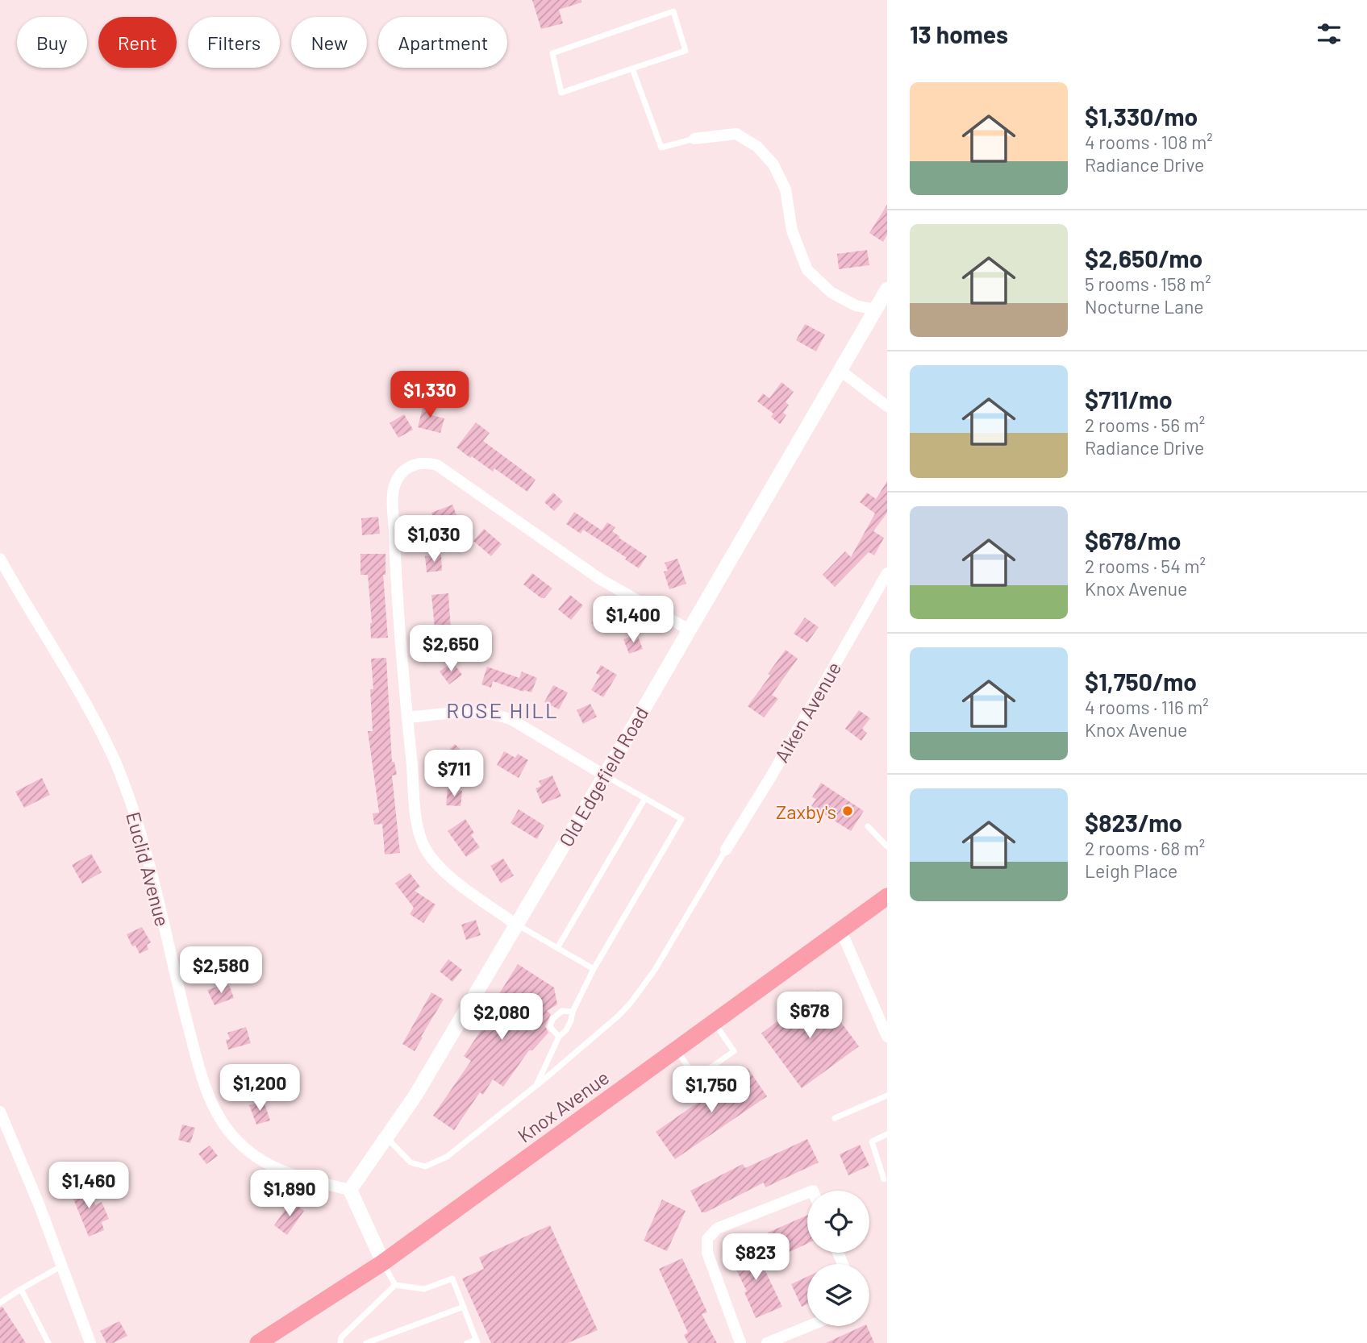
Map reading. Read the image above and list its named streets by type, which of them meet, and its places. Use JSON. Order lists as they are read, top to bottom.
{
  "streets": {
    "main road": ["Knox Avenue"],
    "street": ["Aiken Avenue", "Old Edgefield Road", "Euclid Avenue"]
  },
  "crossings": [
    ["Old Edgefield Road", "Euclid Avenue"]
  ],
  "districts": ["ROSE HILL"],
  "places": ["Zaxby's"],
  "page": {
    "heading": "13 homes",
    "chip": [
      "Buy",
      "Rent",
      "Filters",
      "New",
      "Apartment"
    ],
    "list": [
      {
        "name": "$1,330/mo",
        "note": "4 rooms · 108 m² · Radiance Drive"
      },
      {
        "name": "$2,650/mo",
        "note": "5 rooms · 158 m² · Nocturne Lane"
      },
      {
        "name": "$711/mo",
        "note": "2 rooms · 56 m² · Radiance Drive"
      },
      {
        "name": "$678/mo",
        "note": "2 rooms · 54 m² · Knox Avenue"
      },
      {
        "name": "$1,750/mo",
        "note": "4 rooms · 116 m² · Knox Avenue"
      },
      {
        "name": "$823/mo",
        "note": "2 rooms · 68 m² · Leigh Place"
      }
    ],
    "price": [
      "$1,330",
      "$1,030",
      "$1,400",
      "$2,650",
      "$711",
      "$2,580",
      "$678",
      "$2,080",
      "$1,200",
      "$1,750",
      "$1,460",
      "$1,890",
      "$823"
    ]
  }
}
